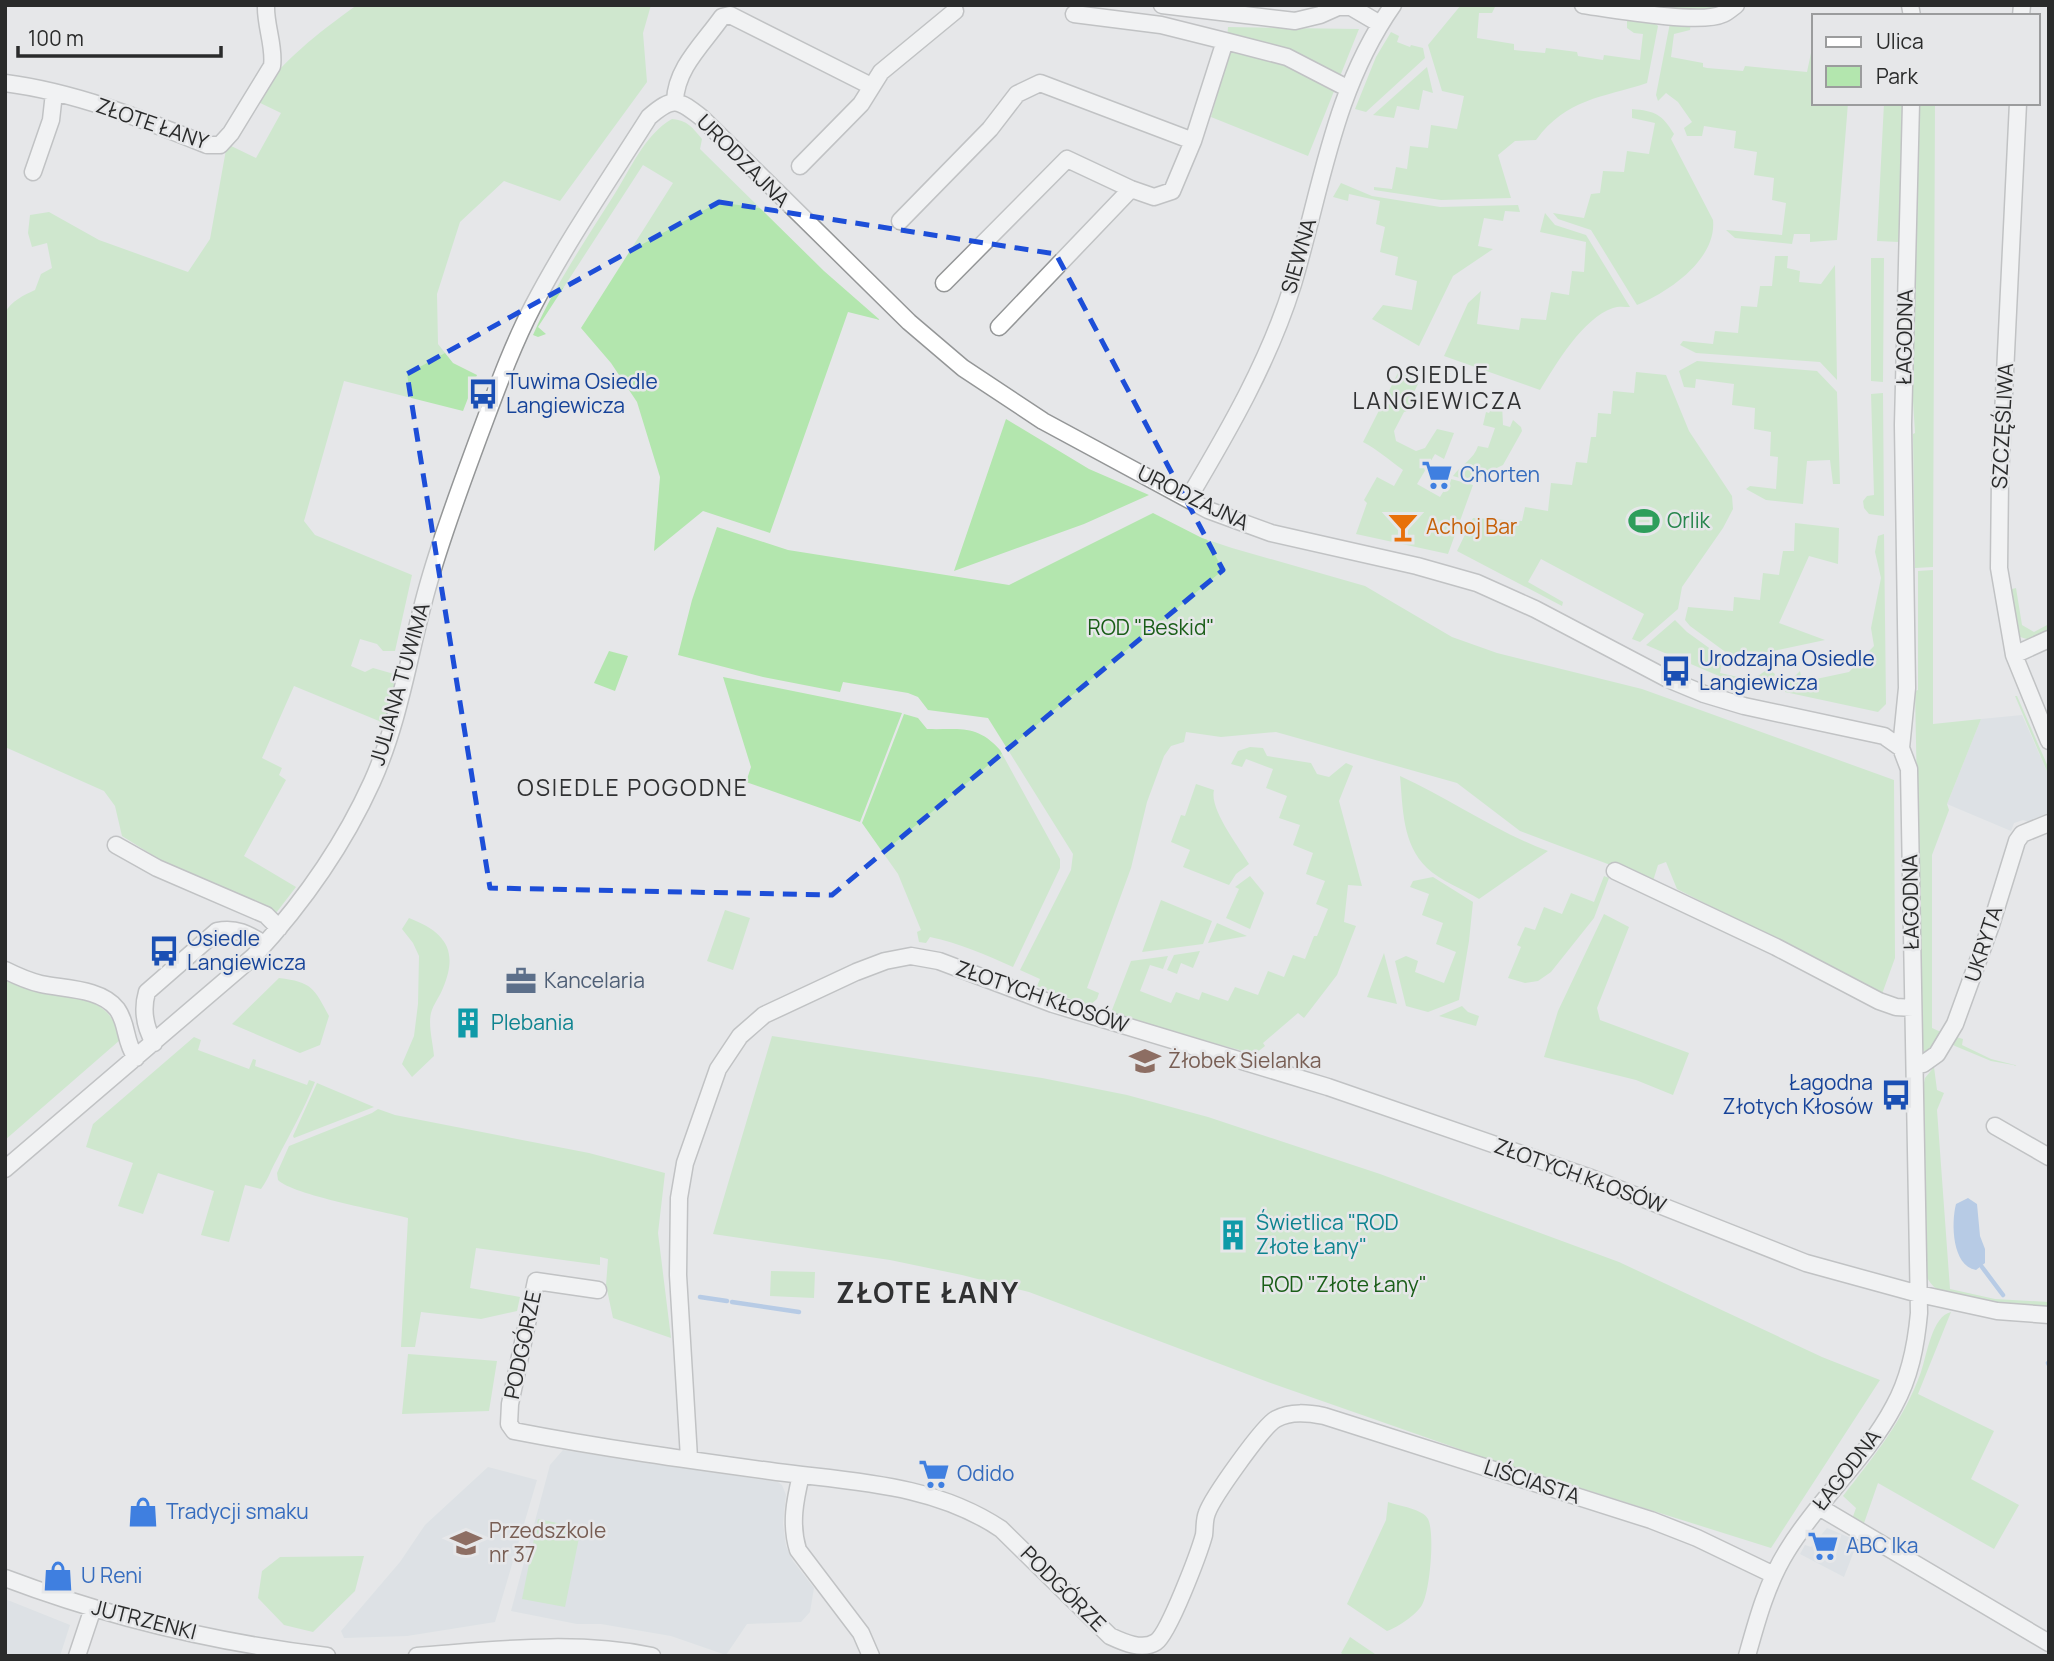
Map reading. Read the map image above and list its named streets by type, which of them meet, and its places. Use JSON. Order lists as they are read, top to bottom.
{
  "streets": {
    "street": [
      "ZŁOTE ŁANY",
      "URODZAJNA",
      "SIEWNA",
      "ŁAGODNA",
      "SZCZĘŚLIWA",
      "JULIANA TUWIMA",
      "UKRYTA",
      "ZŁOTYCH KŁOSÓW",
      "PODGÓRZE",
      "LIŚCIASTA",
      "JUTRZENKI"
    ]
  },
  "crossings": [
    ["URODZAJNA", "SIEWNA"],
    ["URODZAJNA", "ŁAGODNA"],
    ["URODZAJNA", "JULIANA TUWIMA"],
    ["ŁAGODNA", "UKRYTA"],
    ["ŁAGODNA", "ZŁOTYCH KŁOSÓW"],
    ["ŁAGODNA", "LIŚCIASTA"],
    ["ZŁOTYCH KŁOSÓW", "PODGÓRZE"],
    ["PODGÓRZE", "LIŚCIASTA"]
  ],
  "districts": ["OSIEDLE LANGIEWICZA", "OSIEDLE POGODNE", "ZŁOTE ŁANY"],
  "parks": ["ROD \"Beskid\"", "ROD \"Złote Łany\""],
  "places": {
    "bus stop": [
      "Tuwima Osiedle Langiewicza",
      "Urodzajna Osiedle Langiewicza",
      "Osiedle Langiewicza",
      "Łagodna Złotych Kłosów"
    ],
    "supermarket": ["Chorten", "Odido", "ABC Ika"],
    "sports": ["Orlik"],
    "bar": ["Achoj Bar"],
    "office": ["Kancelaria"],
    "building": ["Plebania", "Świetlica \"ROD Złote Łany\""],
    "school or university": ["Żłobek Sielanka", "Przedszkole nr 37"],
    "shop": ["Tradycji smaku", "U Reni"]
  },
  "legend": ["Ulica", "Park"],
  "scale_bar": "100 m"
}
